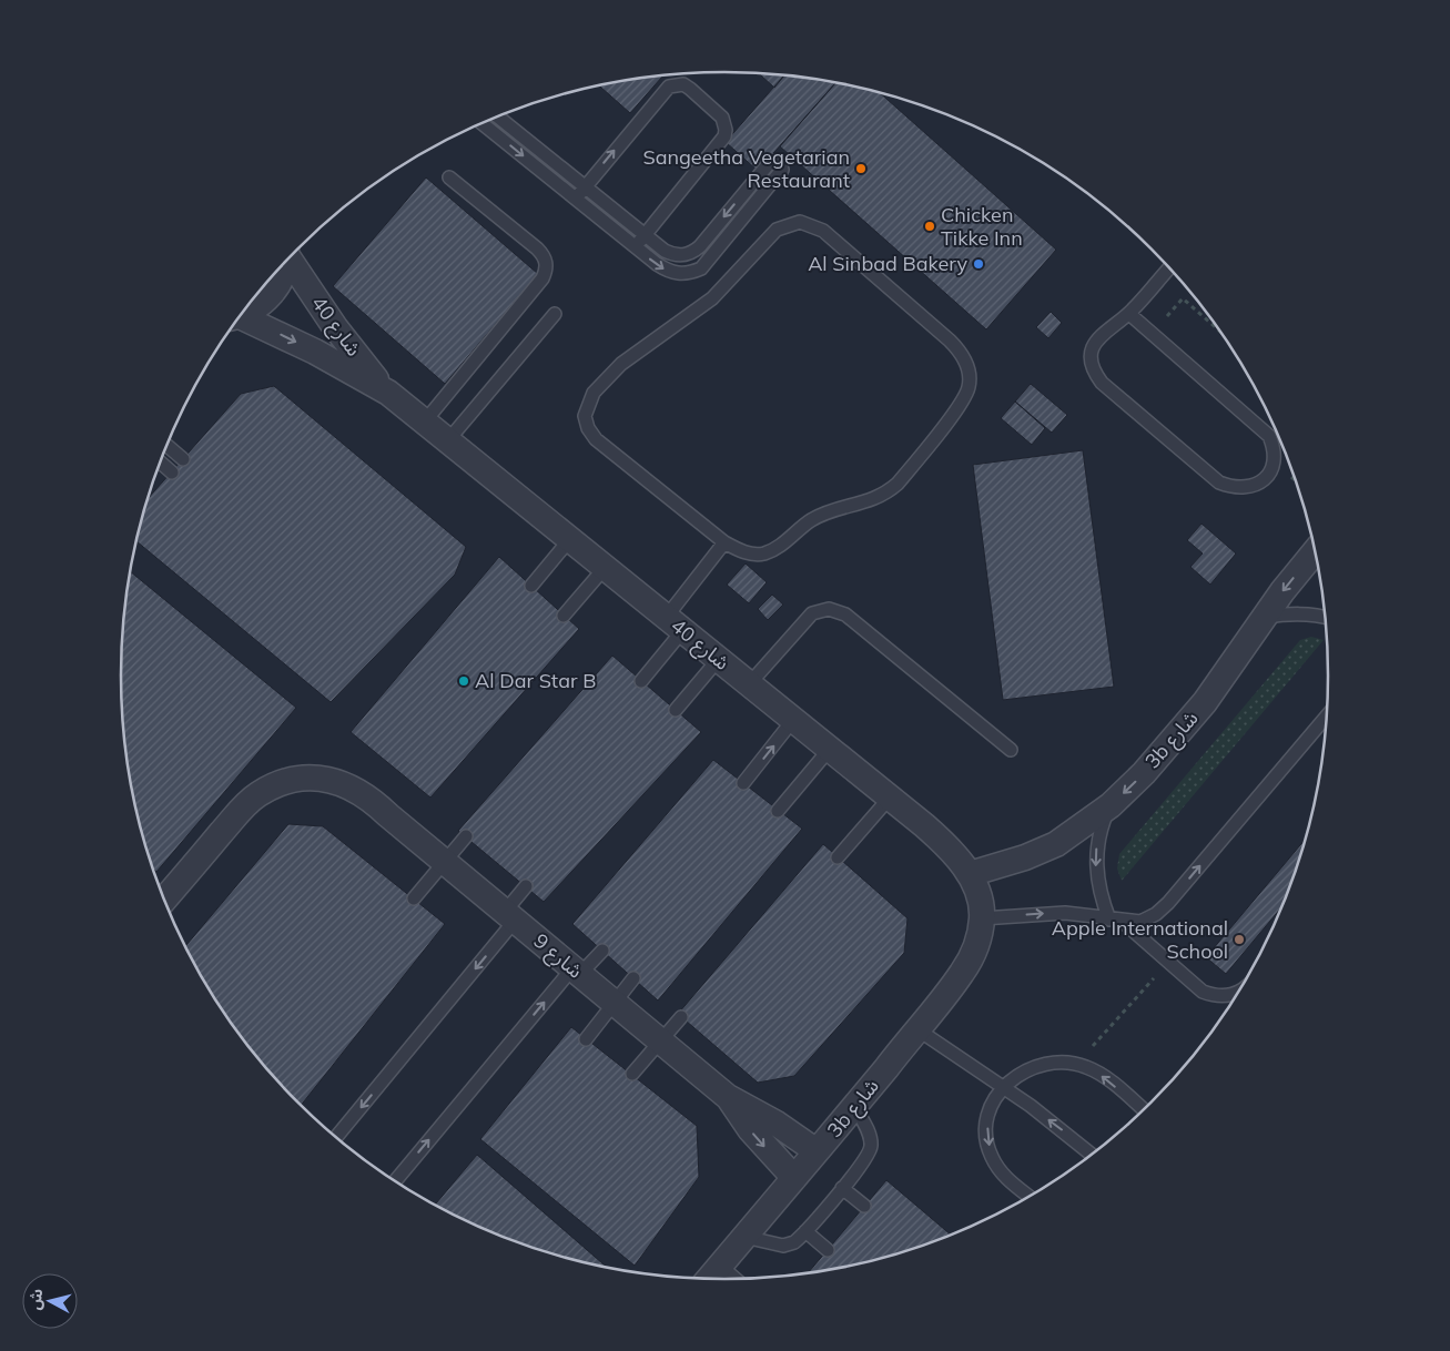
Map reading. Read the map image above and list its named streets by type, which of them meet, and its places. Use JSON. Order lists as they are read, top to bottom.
{
  "streets": {
    "street": ["شارع 40", "3b شارع", "شارع 9"]
  },
  "crossings": [
    ["شارع 40", "3b شارع"],
    ["3b شارع", "شارع 9"]
  ],
  "places": [
    "Sangeetha Vegetarian Restaurant",
    "Chicken Tikke Inn",
    "Al Sinbad Bakery",
    "Al Dar Star B",
    "Apple International School"
  ],
  "north": "left"
}
